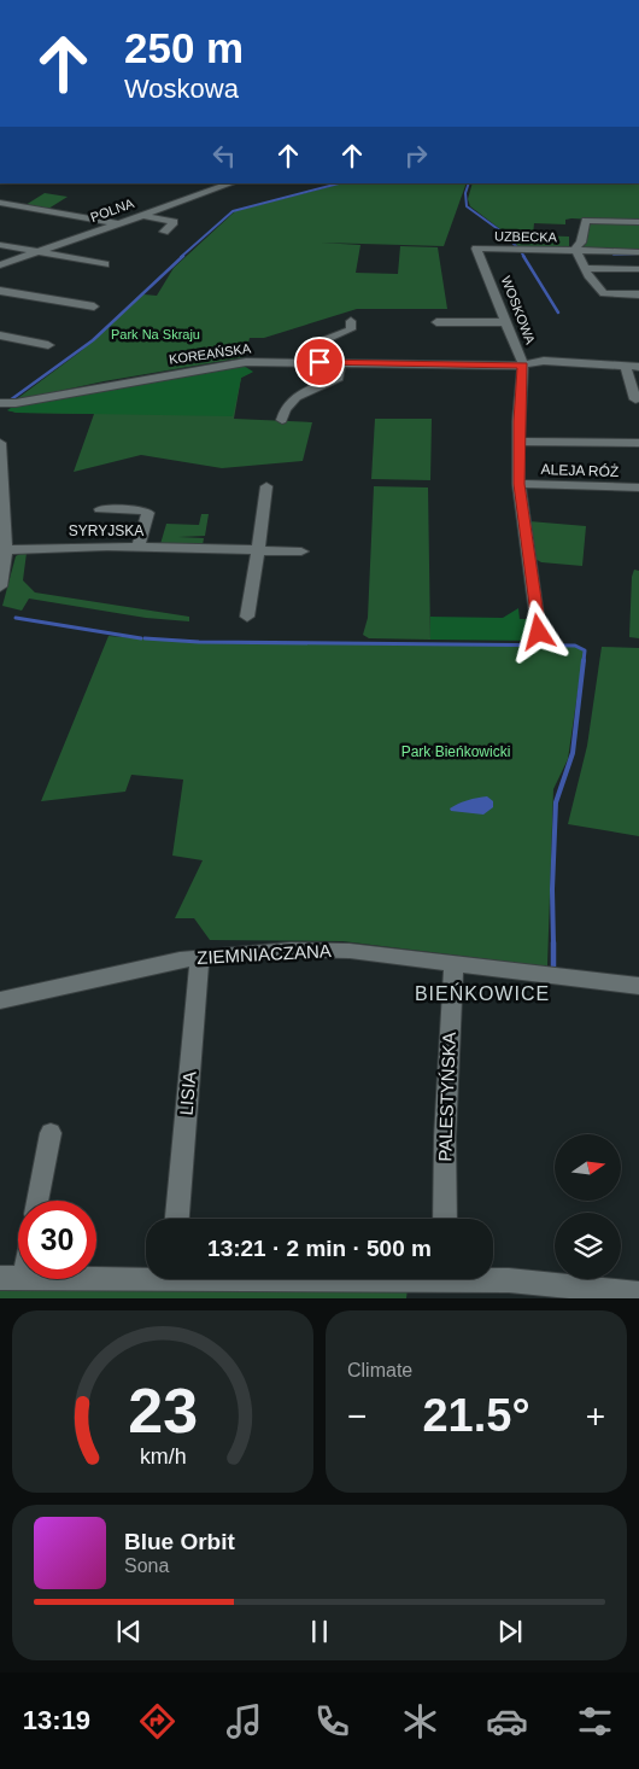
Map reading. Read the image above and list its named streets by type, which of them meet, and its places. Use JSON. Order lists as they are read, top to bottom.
{
  "streets": {
    "street": [
      "POLNA",
      "UZBECKA",
      "WOSKOWA",
      "KOREAŃSKA",
      "ALEJA RÓŻ",
      "SYRYJSKA",
      "ZIEMNIACZANA",
      "LISIA",
      "PALESTYŃSKA"
    ]
  },
  "crossings": [
    ["UZBECKA", "WOSKOWA"],
    ["WOSKOWA", "KOREAŃSKA"],
    ["WOSKOWA", "ALEJA RÓŻ"],
    ["ZIEMNIACZANA", "LISIA"],
    ["ZIEMNIACZANA", "PALESTYŃSKA"]
  ],
  "districts": ["BIEŃKOWICE"],
  "parks": ["Park Na Skraju", "Park Bieńkowicki"],
  "north": "right",
  "page": {
    "turn": ["250 m", "Woskowa"],
    "limit": "30",
    "trip": "13:21 · 2 min · 500 m",
    "tile": "Climate",
    "heat": ["−", "21.5°", "+"],
    "song": ["Blue Orbit", "Sona"],
    "tabs": "13:19",
    "gauge": ["23", "km/h"]
  }
}
